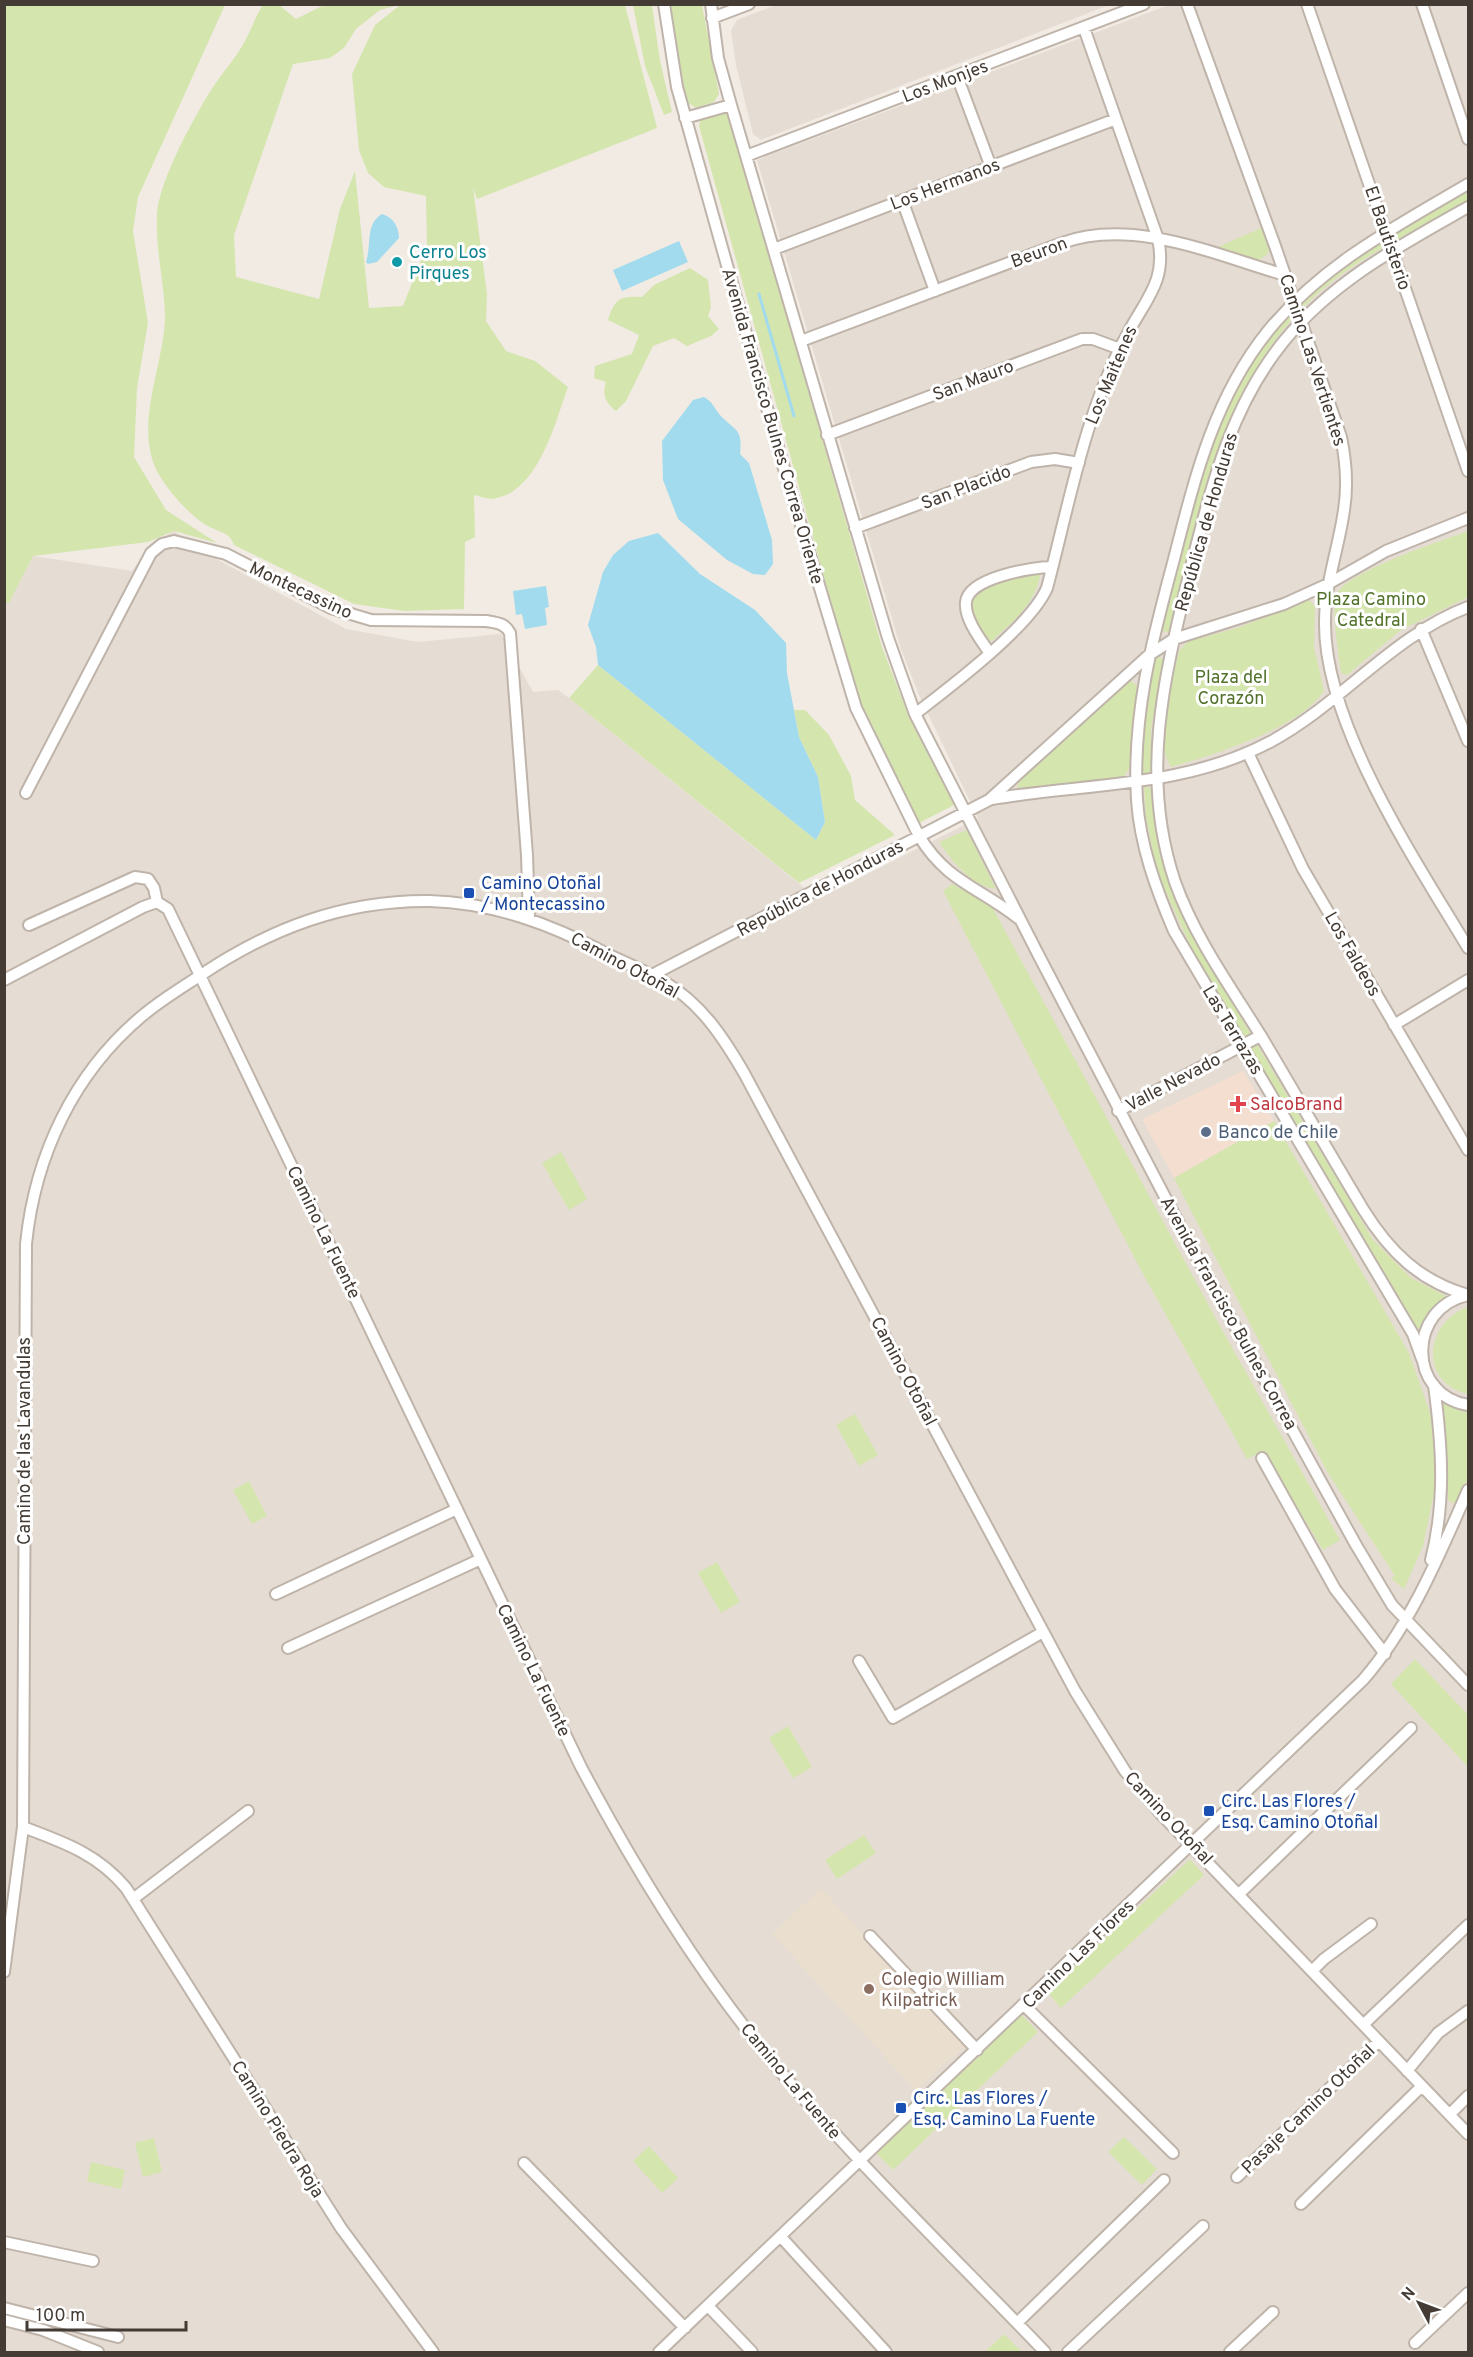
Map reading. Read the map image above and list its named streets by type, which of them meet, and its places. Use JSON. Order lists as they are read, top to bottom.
{
  "streets": {
    "street": [
      "Los Monjes",
      "Los Hermanos",
      "El Bautisterio",
      "Beuron",
      "Camino Las Vertientes",
      "Los Maitenes",
      "San Mauro",
      "Avenida Francisco Bulnes Correa Oriente",
      "San Placido",
      "República de Honduras",
      "Montecassino",
      "Los Faldeos",
      "Camino Otoñal",
      "Las Terrazas",
      "Valle Nevado",
      "Camino La Fuente",
      "Avenida Francisco Bulnes Correa",
      "Camino de las Lavandulas",
      "Camino Las Flores",
      "Pasaje Camino Otoñal",
      "Camino Piedra Roja"
    ]
  },
  "crossings": [
    ["Los Monjes", "Los Maitenes"],
    ["Los Hermanos", "Los Maitenes"],
    ["El Bautisterio", "República de Honduras"],
    ["Beuron", "Camino Las Vertientes"],
    ["Beuron", "Los Maitenes"],
    ["Camino Las Vertientes", "República de Honduras"],
    ["Los Maitenes", "San Mauro"],
    ["Los Maitenes", "San Placido"],
    ["Avenida Francisco Bulnes Correa Oriente", "República de Honduras"],
    ["Avenida Francisco Bulnes Correa Oriente", "Avenida Francisco Bulnes Correa"],
    ["República de Honduras", "Camino Otoñal"],
    ["República de Honduras", "Las Terrazas"],
    ["República de Honduras", "Avenida Francisco Bulnes Correa"],
    ["Montecassino", "Camino Otoñal"],
    ["Camino Otoñal", "Camino La Fuente"],
    ["Camino Otoñal", "Camino de las Lavandulas"],
    ["Camino Otoñal", "Camino Las Flores"],
    ["Camino Otoñal", "Pasaje Camino Otoñal"],
    ["Las Terrazas", "Valle Nevado"],
    ["Las Terrazas", "Camino Las Flores"],
    ["Valle Nevado", "Avenida Francisco Bulnes Correa"],
    ["Camino La Fuente", "Camino de las Lavandulas"],
    ["Camino La Fuente", "Camino Las Flores"],
    ["Avenida Francisco Bulnes Correa", "Camino Las Flores"],
    ["Camino de las Lavandulas", "Camino Piedra Roja"]
  ],
  "parks": ["Plaza Camino Catedral", "Plaza del Corazón"],
  "places": {
    "other": ["Cerro Los Pirques", "Banco de Chile", "Colegio William Kilpatrick"],
    "transit": ["Camino Otoñal / Montecassino", "Circ. Las Flores / Esq. Camino Otoñal", "Circ. Las Flores / Esq. Camino La Fuente"],
    "health": ["SalcoBrand"]
  },
  "scale_bar": "100 m",
  "north": "top left"
}
